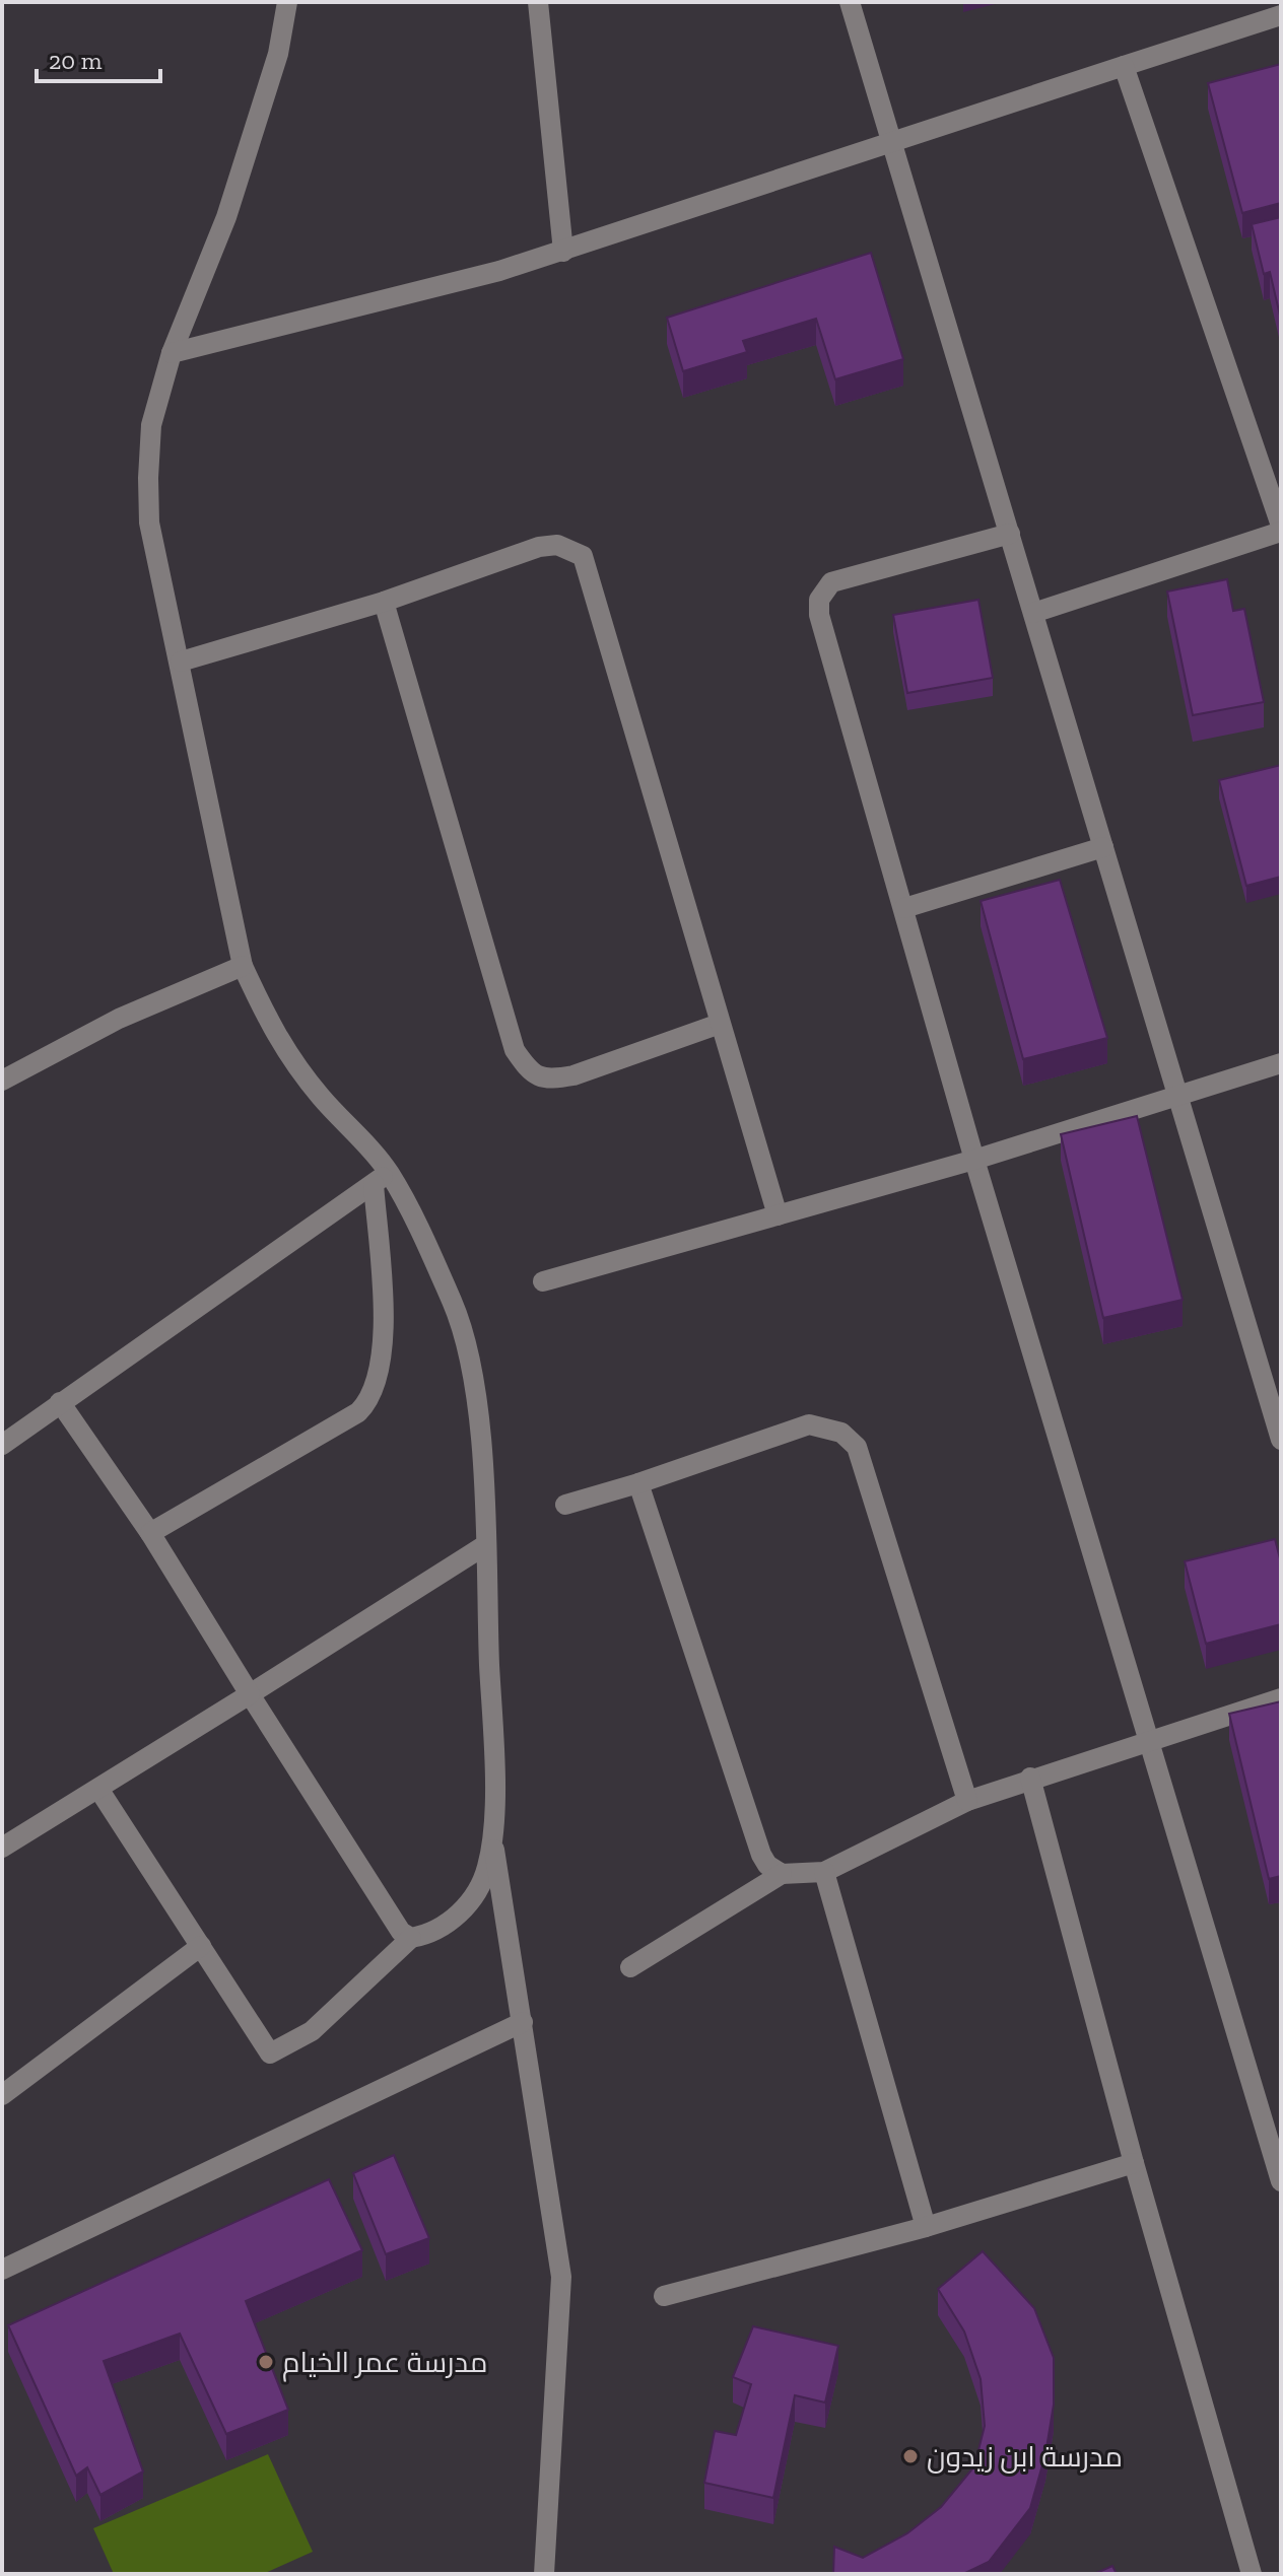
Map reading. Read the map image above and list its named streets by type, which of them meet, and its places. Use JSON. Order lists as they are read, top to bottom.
{
  "places": ["مدرسة عمر الخيام", "مدرسة ابن زيدون"],
  "scale_bar": "20 m"
}
